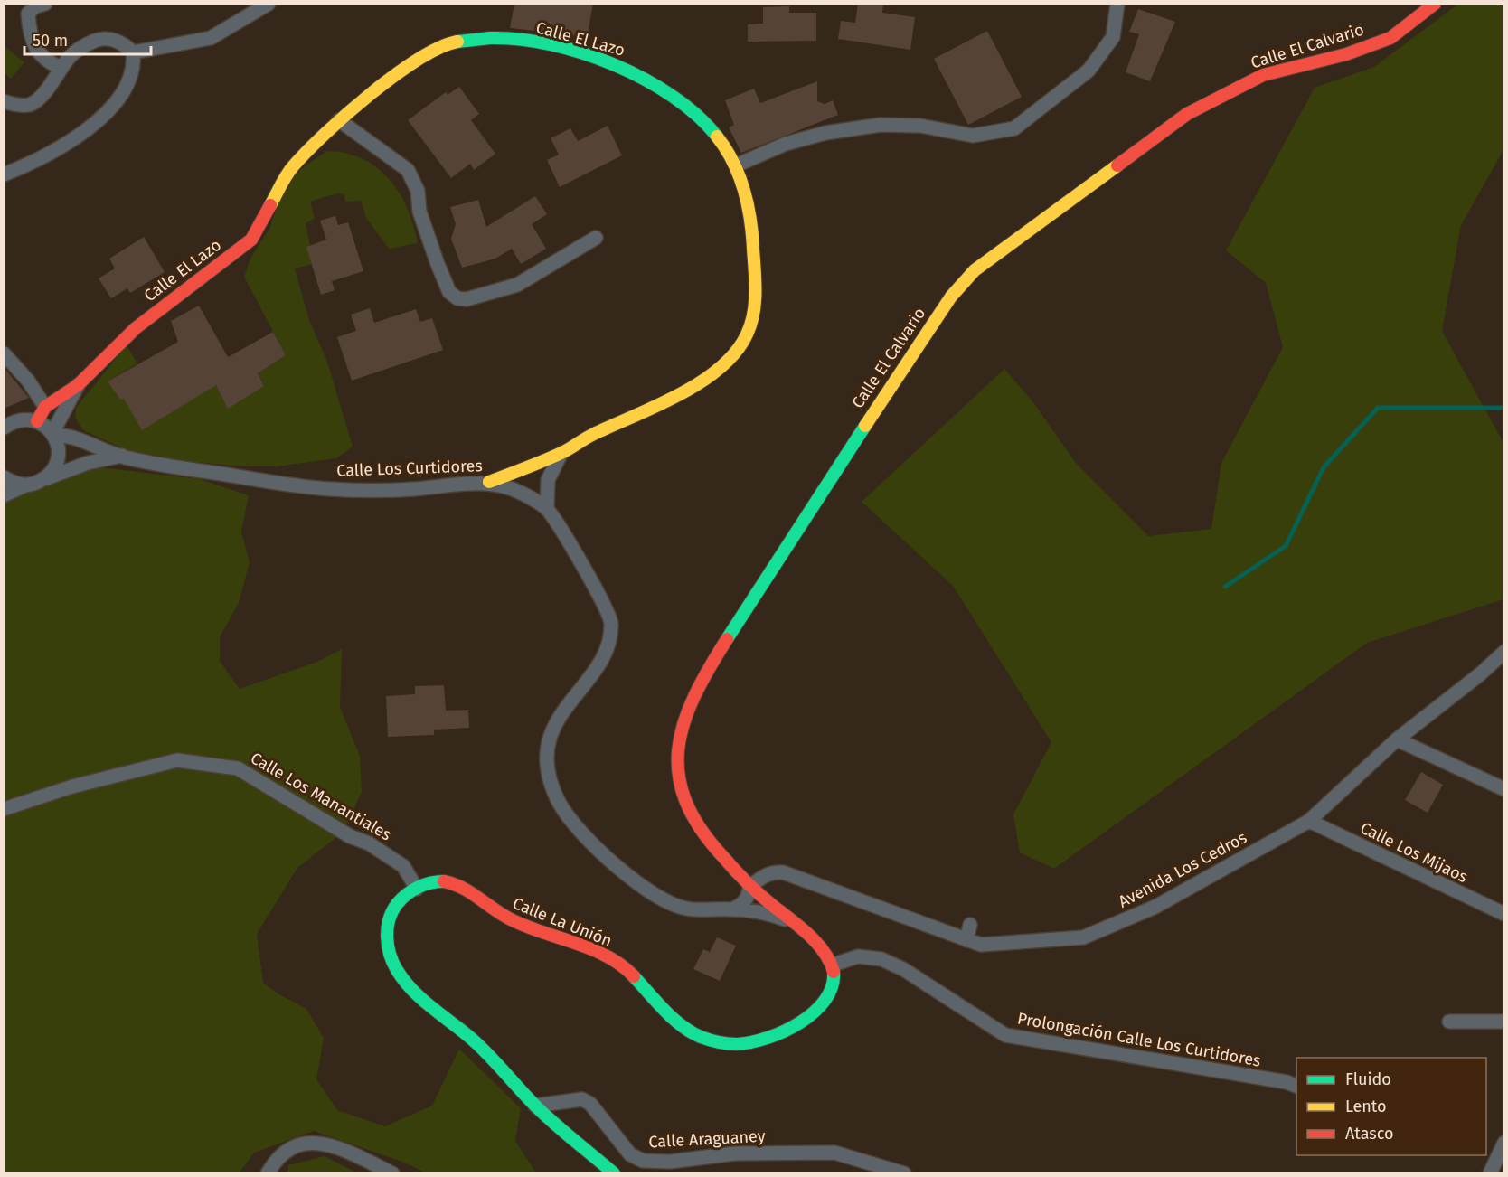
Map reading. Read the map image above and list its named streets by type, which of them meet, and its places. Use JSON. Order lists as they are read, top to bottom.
{
  "streets": {
    "street": [
      "Calle El Lazo",
      "Calle El Calvario",
      "Calle Los Curtidores",
      "Calle Los Manantiales",
      "Calle Los Mijaos",
      "Avenida Los Cedros",
      "Calle La Unión",
      "Prolongación Calle Los Curtidores",
      "Calle Araguaney"
    ]
  },
  "crossings": [
    ["Calle El Lazo", "Calle Los Curtidores"],
    ["Calle El Calvario", "Calle Los Curtidores"],
    ["Calle El Calvario", "Avenida Los Cedros"],
    ["Calle Los Manantiales", "Calle La Unión"],
    ["Calle Los Mijaos", "Avenida Los Cedros"],
    ["Calle La Unión", "Prolongación Calle Los Curtidores"],
    ["Calle La Unión", "Calle Araguaney"]
  ],
  "legend": ["Fluido", "Lento", "Atasco"],
  "scale_bar": "50 m"
}
